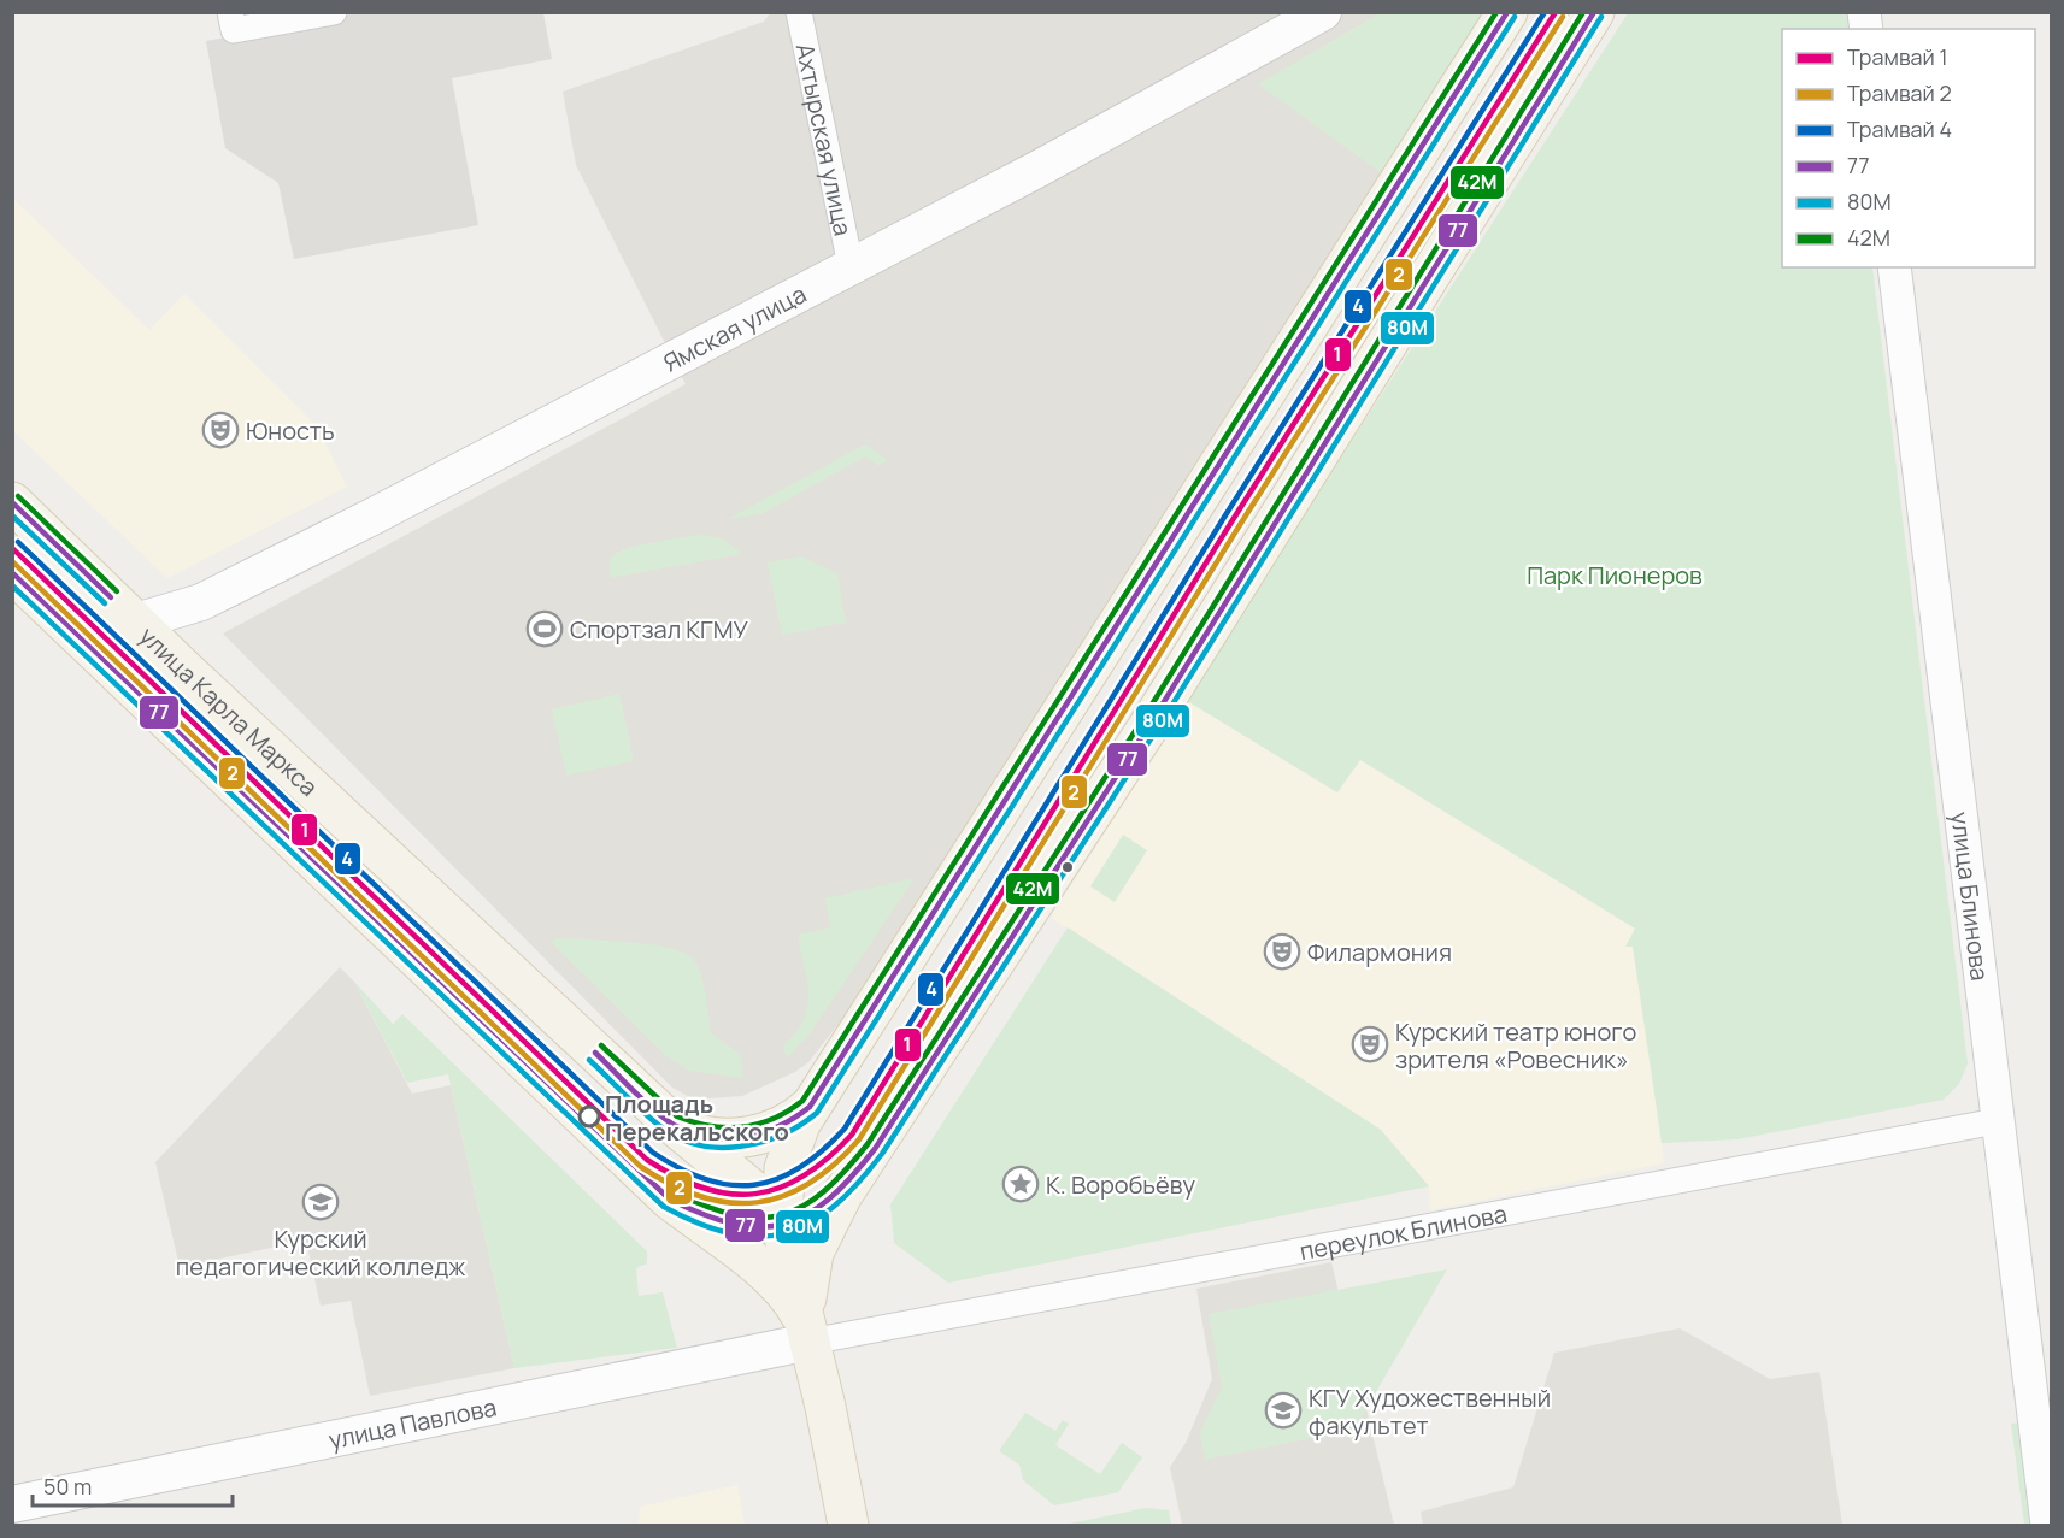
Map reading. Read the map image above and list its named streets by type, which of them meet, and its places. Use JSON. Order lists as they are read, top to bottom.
{
  "streets": {
    "main road": ["Ямская улица", "улица Карла Маркса", "улица Павлова"],
    "street": ["Ахтырская улица", "улица Блинова", "переулок Блинова"]
  },
  "crossings": [
    ["Ахтырская улица", "Ямская улица"],
    ["Ямская улица", "улица Карла Маркса"],
    ["улица Карла Маркса", "переулок Блинова"],
    ["улица Карла Маркса", "улица Павлова"],
    ["улица Блинова", "переулок Блинова"],
    ["переулок Блинова", "улица Павлова"]
  ],
  "parks": ["Парк Пионеров"],
  "places": {
    "theatre": ["Юность", "Филармония", "Курский театр юного зрителя «Ровесник»"],
    "sports": ["Спортзал КГМУ"],
    "other": ["Площадь Перекальского"],
    "place": ["К. Воробьёву"],
    "school or university": ["Курский педагогический колледж", "КГУ Художественный факультет"]
  },
  "lines": [
    "tram line 1",
    "tram line 4",
    "transit line 77",
    "transit line 42M",
    "tram line 2",
    "transit line 80М"
  ],
  "legend": [
    "Трамвай 1",
    "Трамвай 2",
    "Трамвай 4",
    "77",
    "80М",
    "42M"
  ],
  "scale_bar": "50 m"
}
